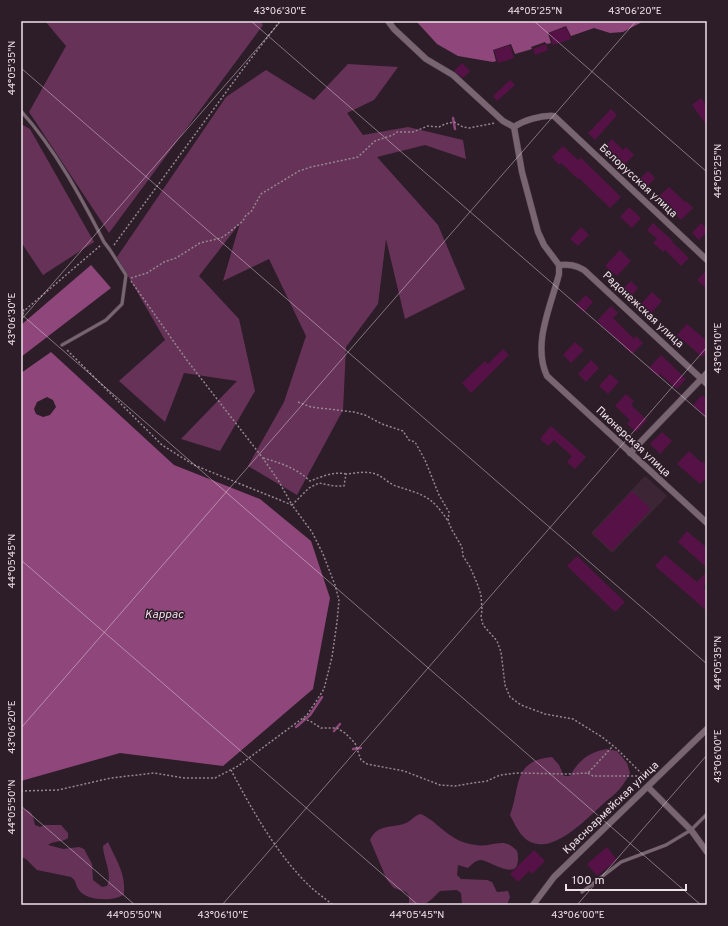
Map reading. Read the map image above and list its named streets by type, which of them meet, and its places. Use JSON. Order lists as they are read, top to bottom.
{
  "streets": {
    "street": [
      "Белорусская улица",
      "Радонежская улица",
      "Пионерская улица",
      "Красноармейская улица"
    ]
  },
  "crossings": [
    ["Радонежская улица", "Пионерская улица"]
  ],
  "water": ["Каррас"],
  "scale_bar": "100 m",
  "coordinates": [
    "43°06'30\"E",
    "44°05'25\"N",
    "43°06'20\"E",
    "44°05'35\"N",
    "43°06'10\"E",
    "44°05'45\"N",
    "43°06'00\"E",
    "44°05'50\"N"
  ]
}
